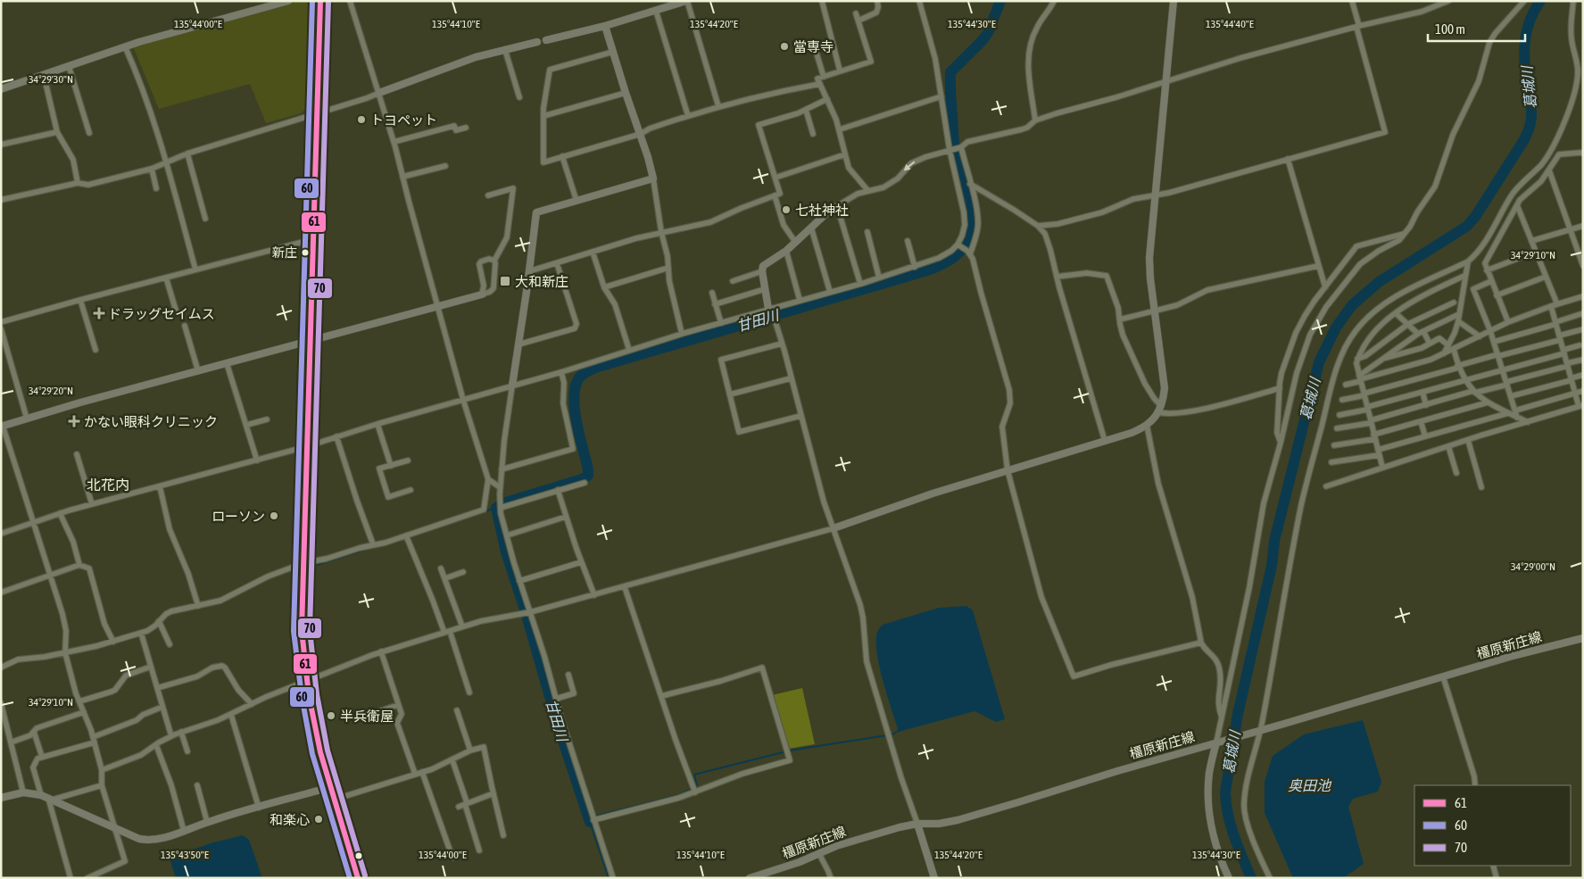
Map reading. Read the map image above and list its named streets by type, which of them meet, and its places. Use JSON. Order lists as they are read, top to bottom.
{
  "streets": {
    "street": ["橿原新庄線"]
  },
  "districts": ["北花内"],
  "water": ["葛城川", "甘田川", "奥田池"],
  "places": {
    "other": [
      "當専寺",
      "トヨペット",
      "七社神社",
      "新庄",
      "ローソン",
      "半兵衛屋",
      "和楽心"
    ],
    "transit": ["大和新庄"],
    "health": ["ドラッグセイムス", "かない眼科クリニック"]
  },
  "lines": ["transit line 61", "transit line 60", "transit line 70"],
  "legend": ["61", "60", "70"],
  "scale_bar": "100 m",
  "coordinates": [
    "135°44'00\"E",
    "135°44'10\"E",
    "135°44'20\"E",
    "135°44'30\"E",
    "135°44'40\"E",
    "34°29'30\"N",
    "34°29'10\"N",
    "34°29'20\"N",
    "34°29'00\"N",
    "135°43'50\"E"
  ]
}
